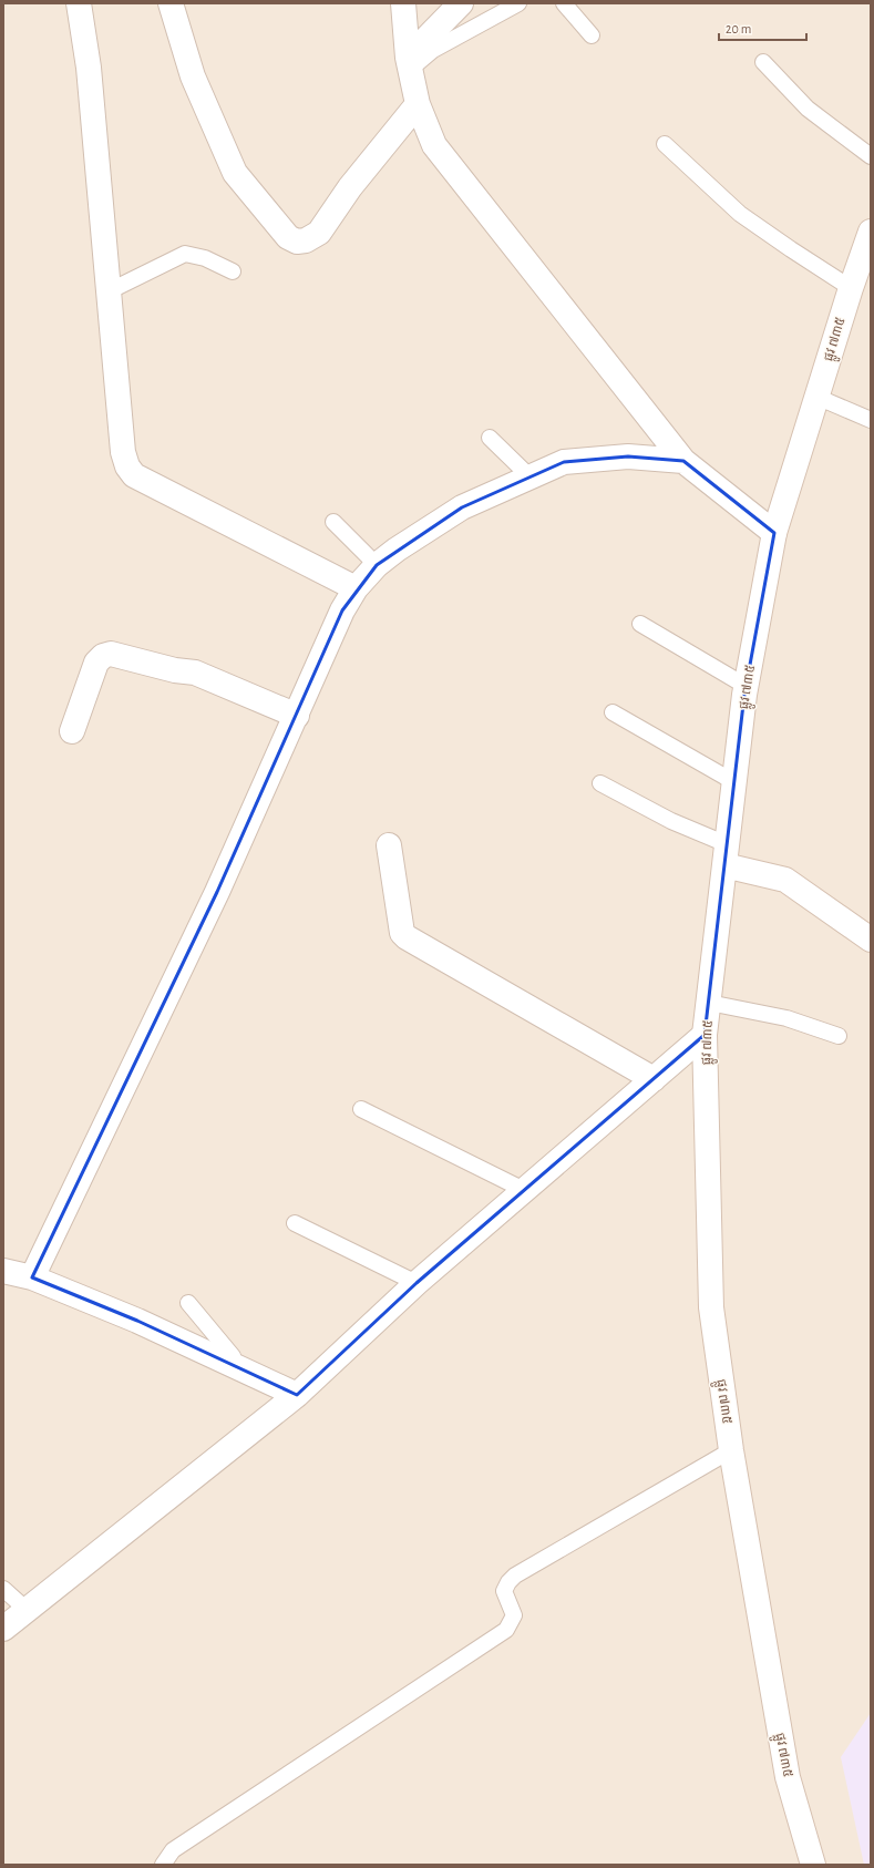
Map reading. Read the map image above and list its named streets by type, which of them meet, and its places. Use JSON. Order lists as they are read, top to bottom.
{
  "streets": {
    "street": ["ផ្លូវ ៧៣៥"]
  },
  "scale_bar": "20 m"
}
